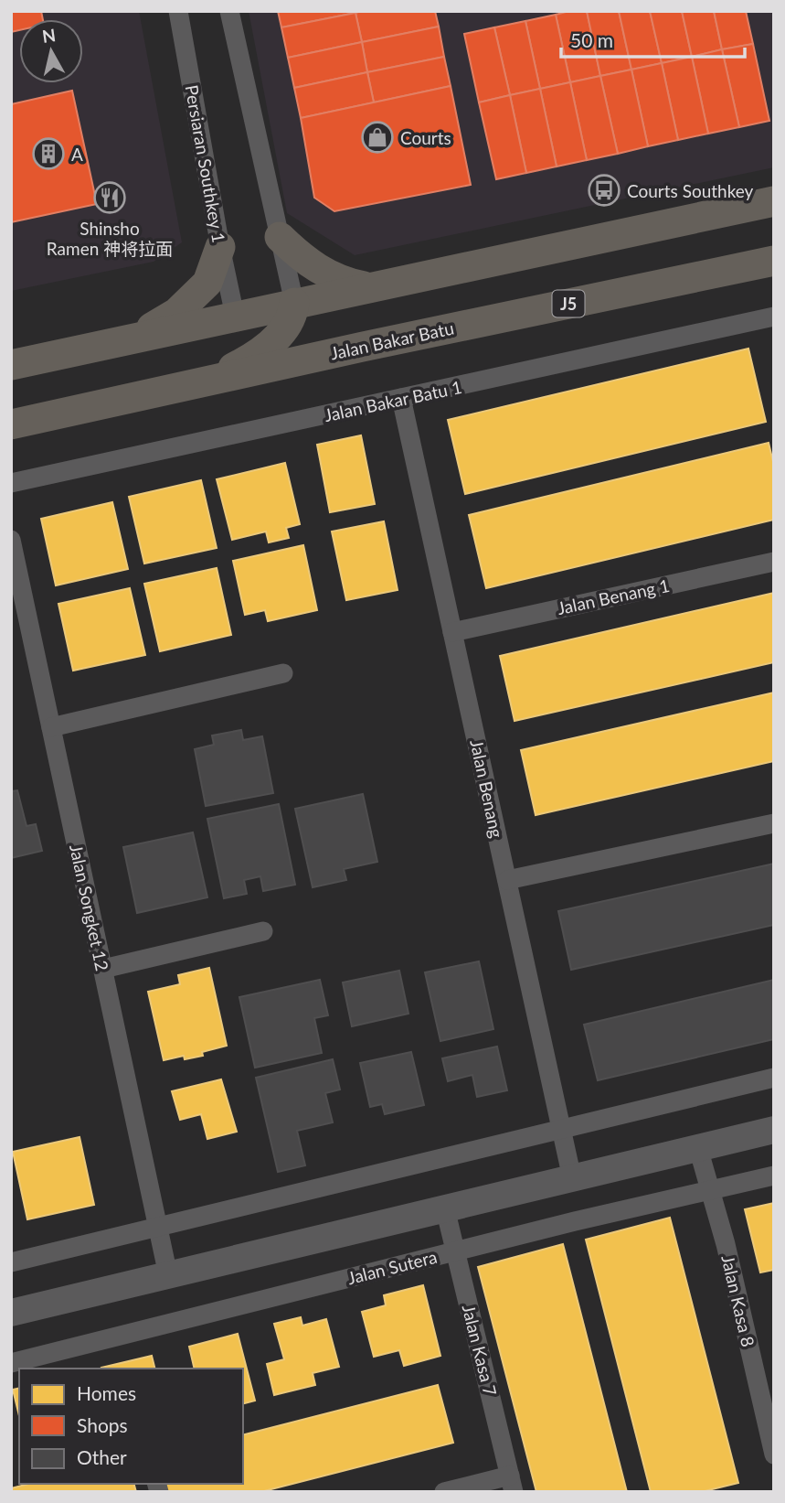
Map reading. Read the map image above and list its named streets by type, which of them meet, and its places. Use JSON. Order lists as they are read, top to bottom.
{
  "streets": {
    "main road": ["J5", "Jalan Bakar Batu"],
    "street": [
      "Persiaran Southkey 1",
      "Jalan Bakar Batu 1",
      "Jalan Benang 1",
      "Jalan Benang",
      "Jalan Songket 12",
      "Jalan Sutera",
      "Jalan Kasa 8",
      "Jalan Kasa 7"
    ]
  },
  "crossings": [
    ["Jalan Bakar Batu 1", "Jalan Benang"],
    ["Jalan Benang 1", "Jalan Benang"],
    ["Jalan Sutera", "Jalan Kasa 8"],
    ["Jalan Sutera", "Jalan Kasa 7"]
  ],
  "places": {
    "shop": ["Courts"],
    "building": ["A"],
    "bus stop": ["Courts Southkey"],
    "restaurant": ["Shinsho Ramen 神将拉面"]
  },
  "legend": ["Homes", "Shops", "Other"],
  "scale_bar": "50 m",
  "north": "top"
}
